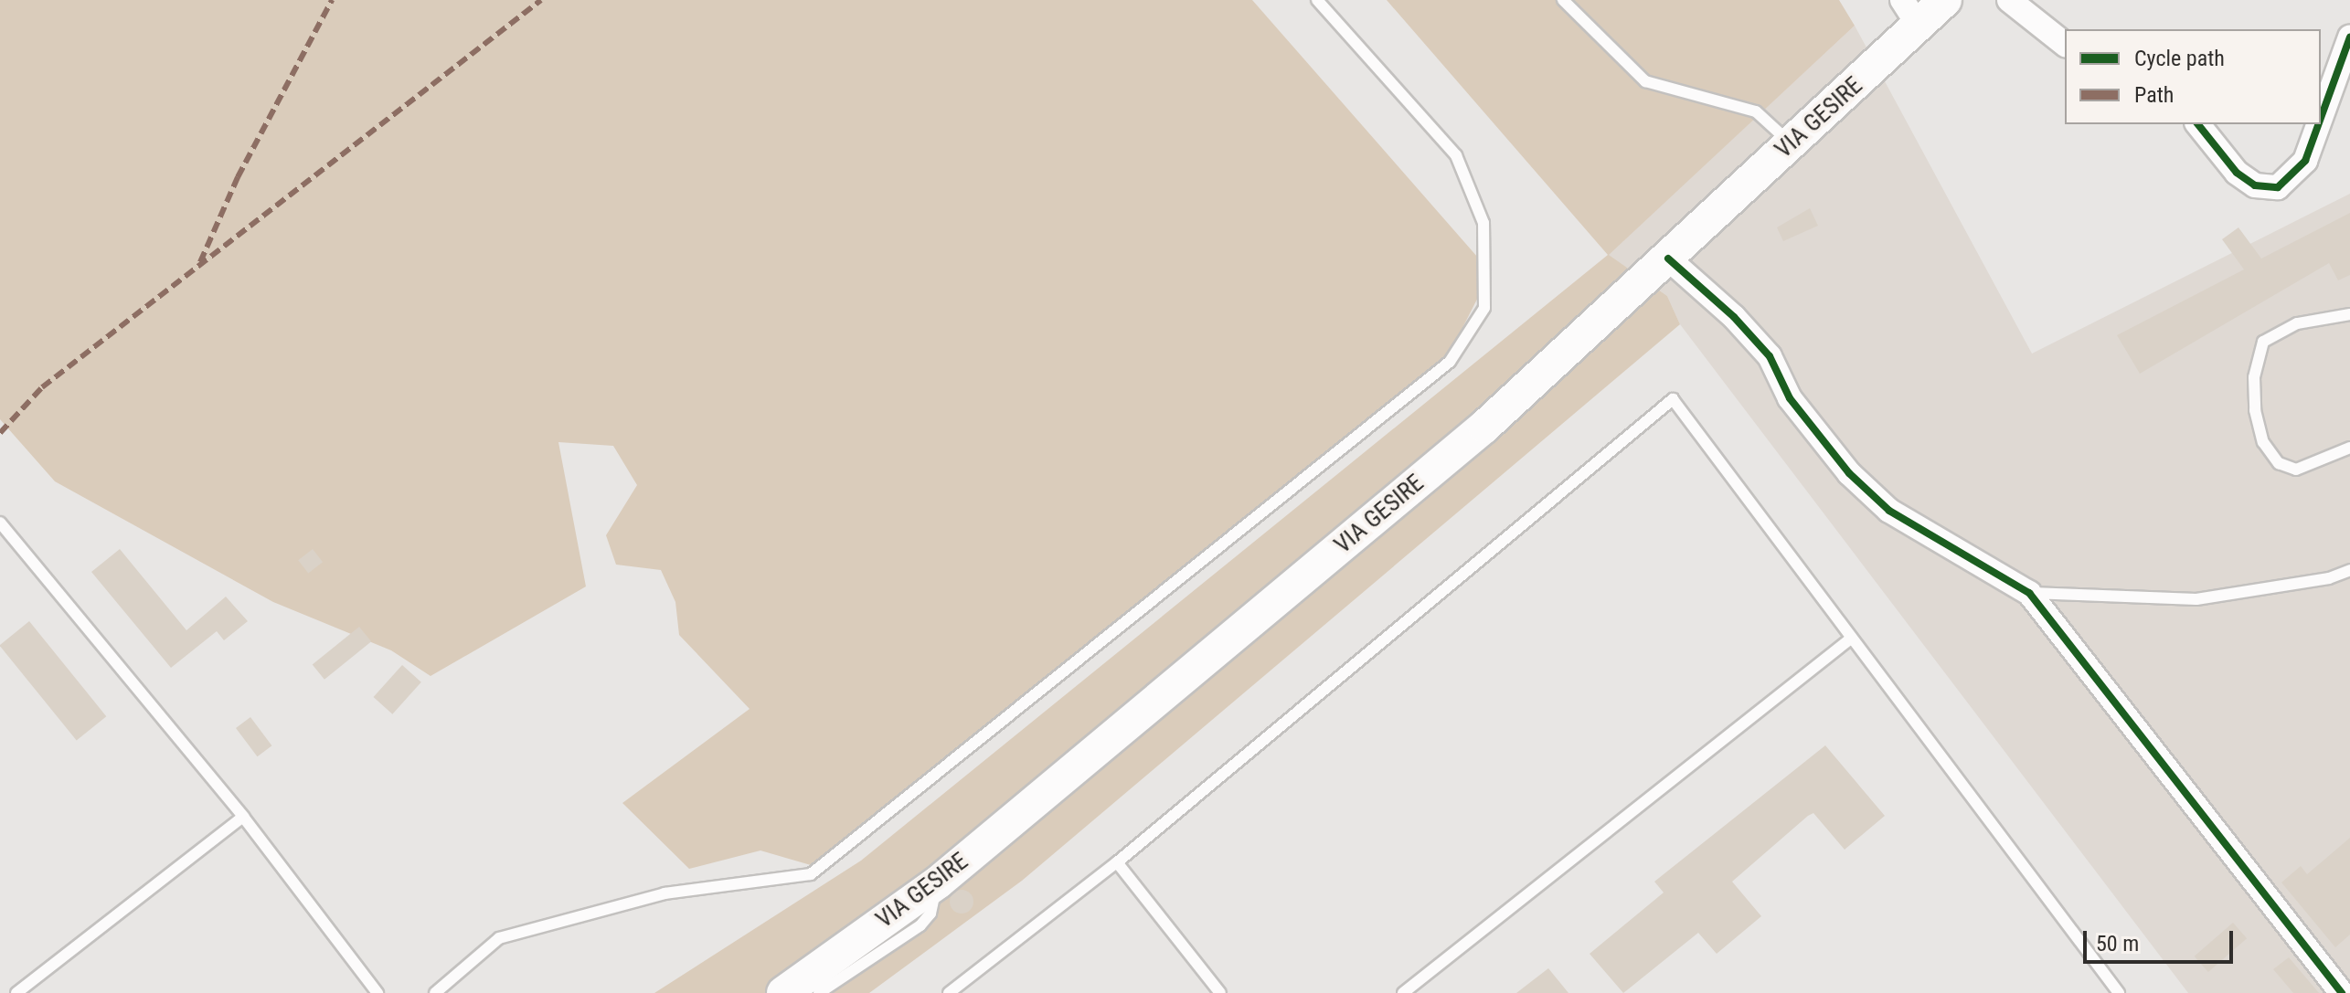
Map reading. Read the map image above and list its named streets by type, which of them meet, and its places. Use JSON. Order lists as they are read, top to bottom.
{
  "streets": {
    "main road": ["VIA GESIRE"]
  },
  "legend": ["Cycle path", "Path"],
  "scale_bar": "50 m"
}
